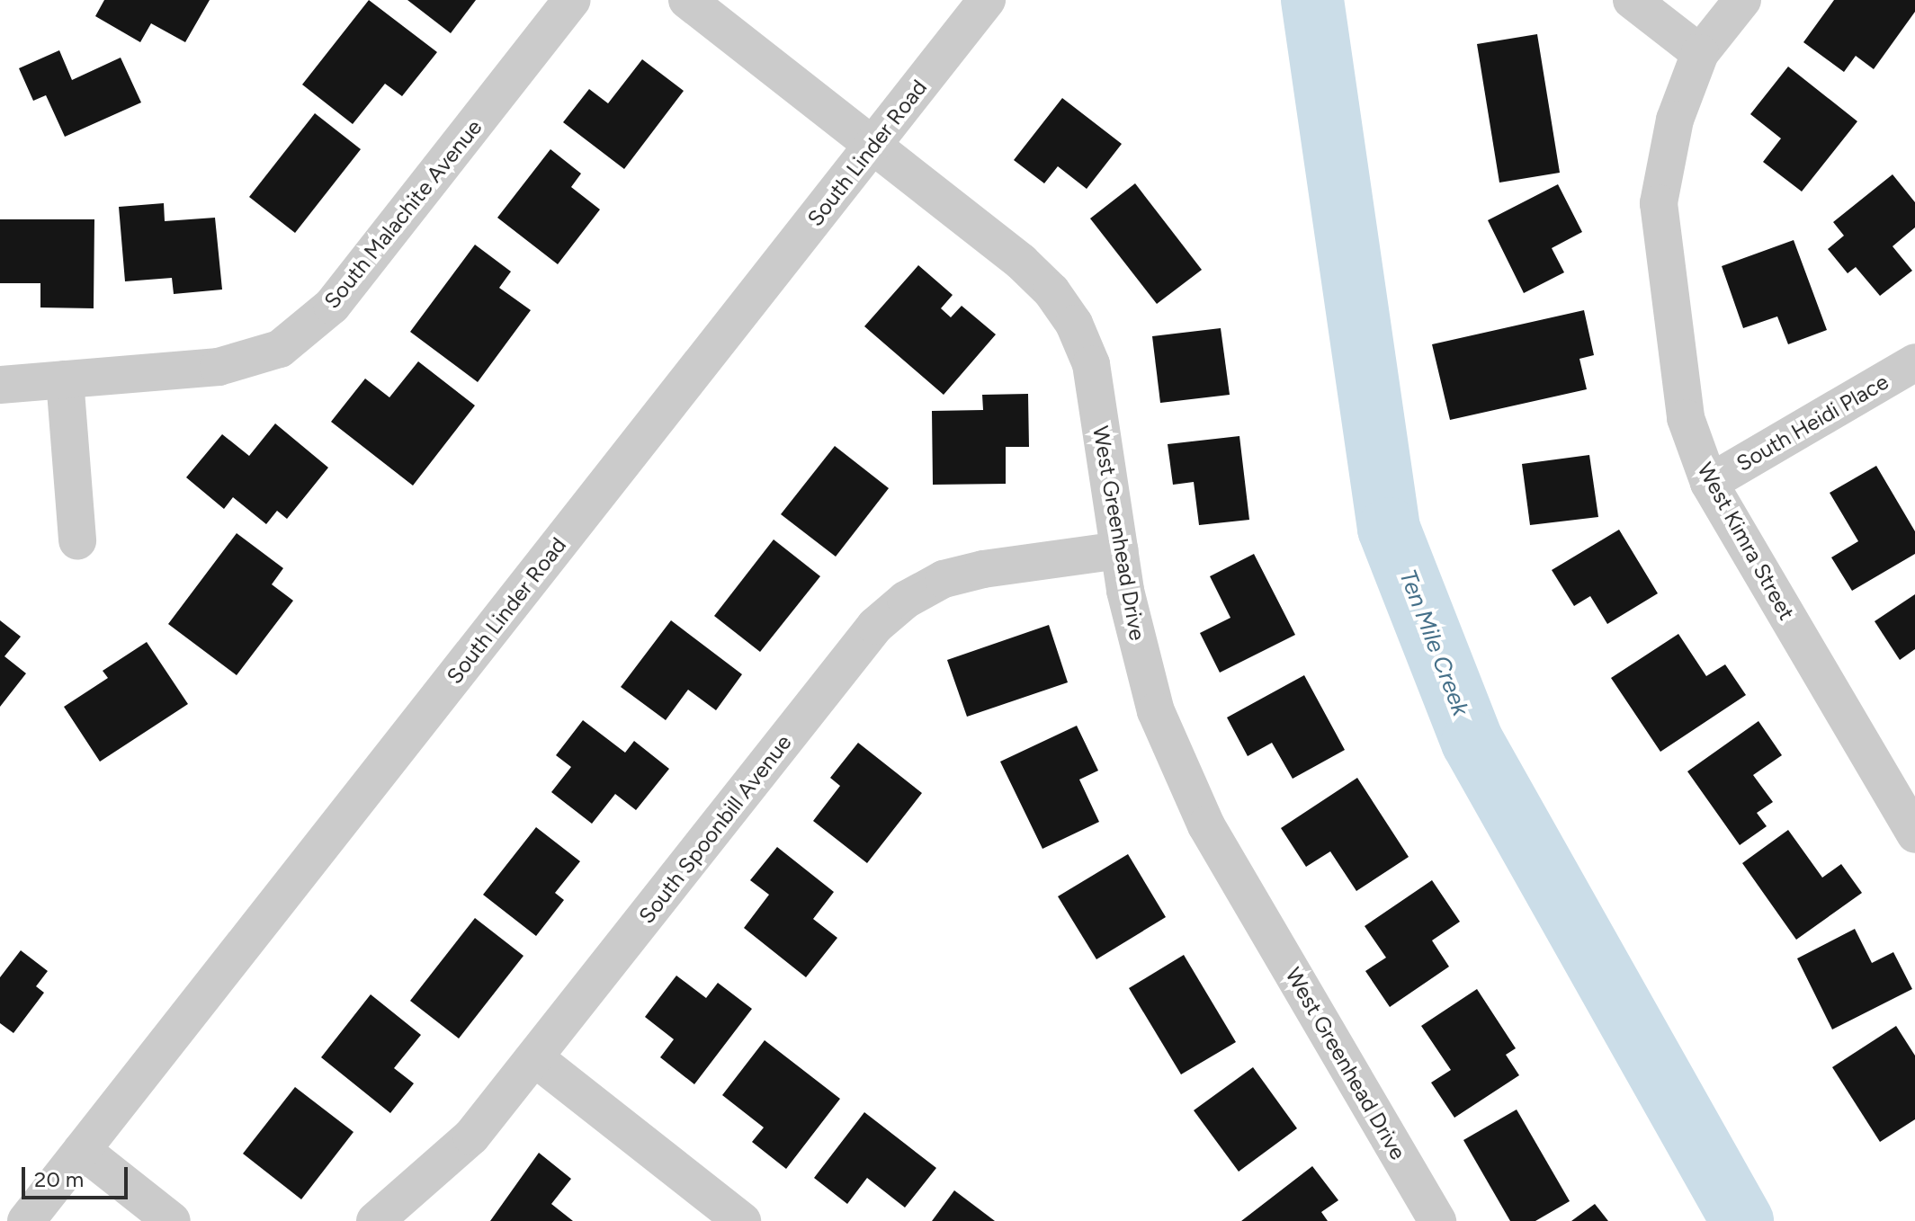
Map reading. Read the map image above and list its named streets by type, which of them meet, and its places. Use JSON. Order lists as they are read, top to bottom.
{
  "streets": {
    "street": [
      "South Linder Road",
      "South Malachite Avenue",
      "South Heidi Place",
      "West Greenhead Drive",
      "West Kimra Street",
      "South Spoonbill Avenue"
    ]
  },
  "crossings": [
    ["South Linder Road", "West Greenhead Drive"],
    ["South Heidi Place", "West Kimra Street"],
    ["West Greenhead Drive", "South Spoonbill Avenue"]
  ],
  "water": ["Ten Mile Creek"],
  "scale_bar": "20 m"
}
